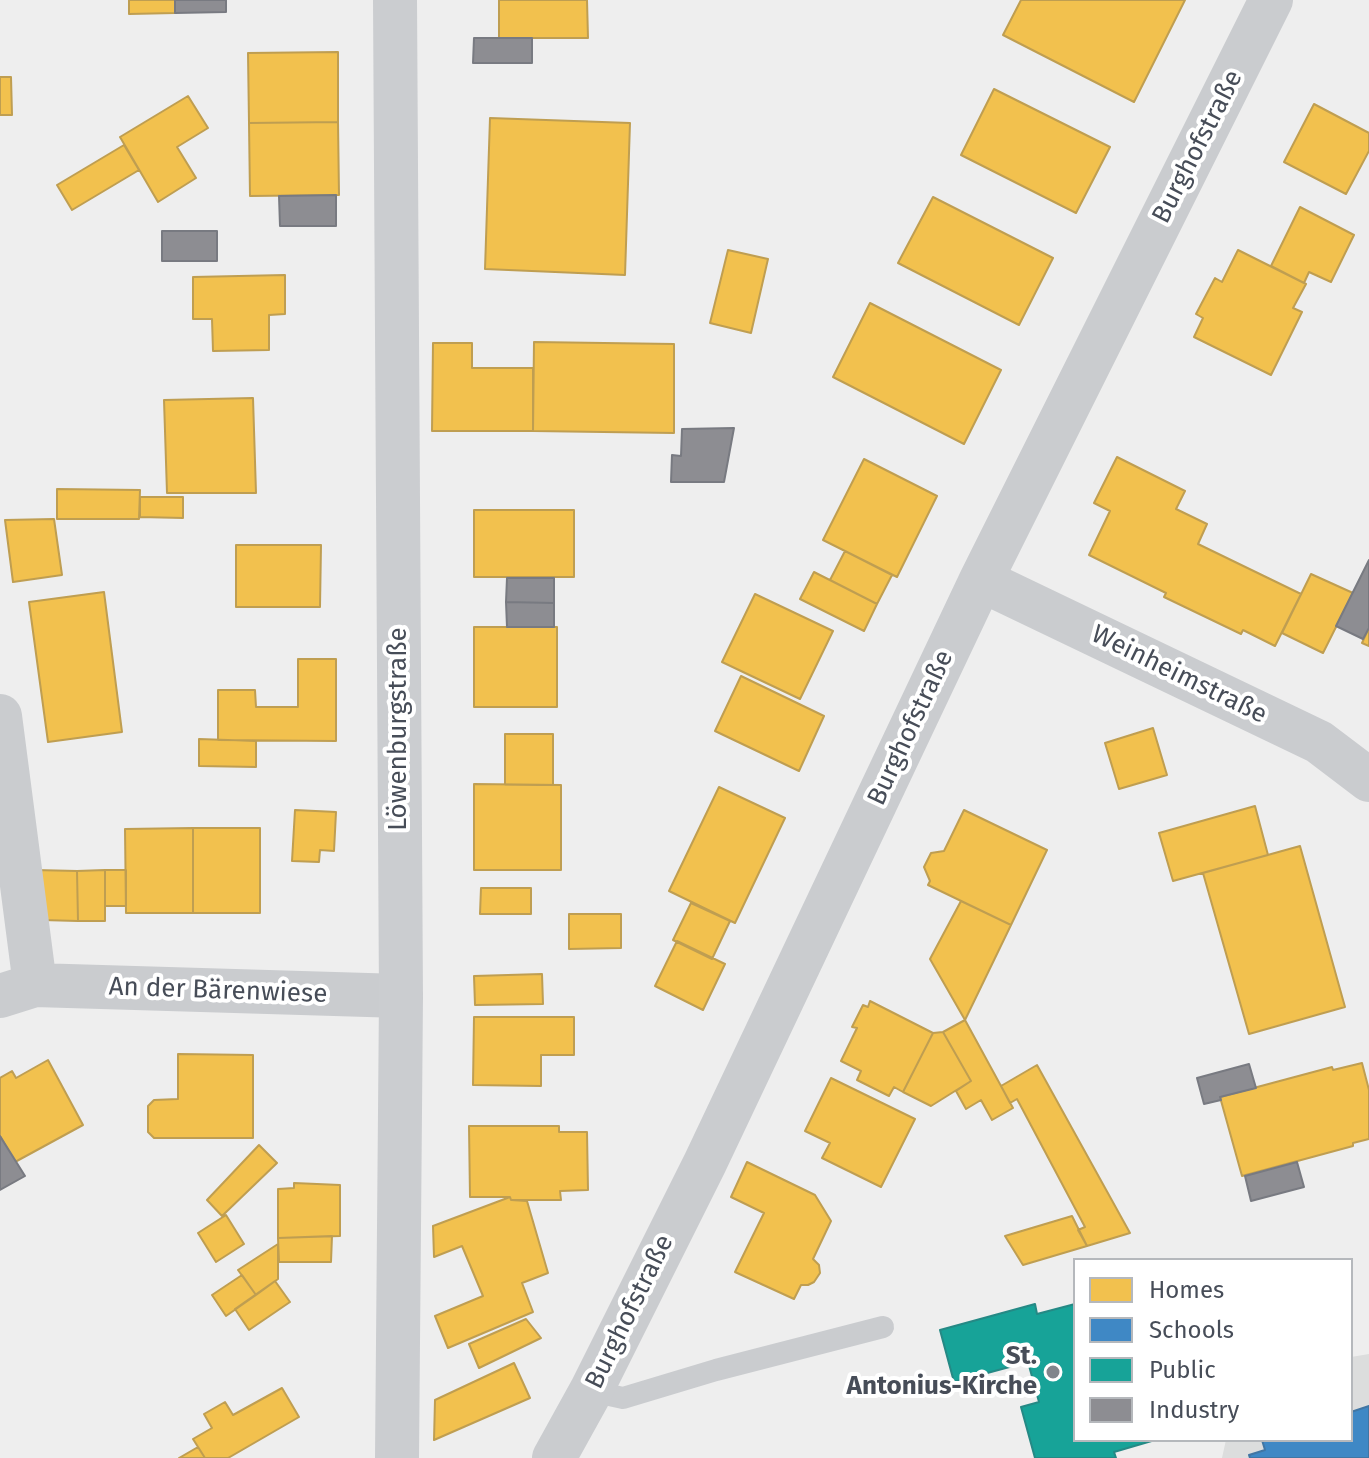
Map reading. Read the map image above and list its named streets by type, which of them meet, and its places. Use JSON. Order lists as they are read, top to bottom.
{
  "streets": {
    "street": [
      "Burghofstraße",
      "Weinheimstraße",
      "Löwenburgstraße",
      "An der Bärenwiese"
    ]
  },
  "crossings": [
    ["Burghofstraße", "Weinheimstraße"],
    ["Löwenburgstraße", "An der Bärenwiese"]
  ],
  "places": ["St. Antonius-Kirche"],
  "legend": [
    "Homes",
    "Schools",
    "Public",
    "Industry"
  ]
}
